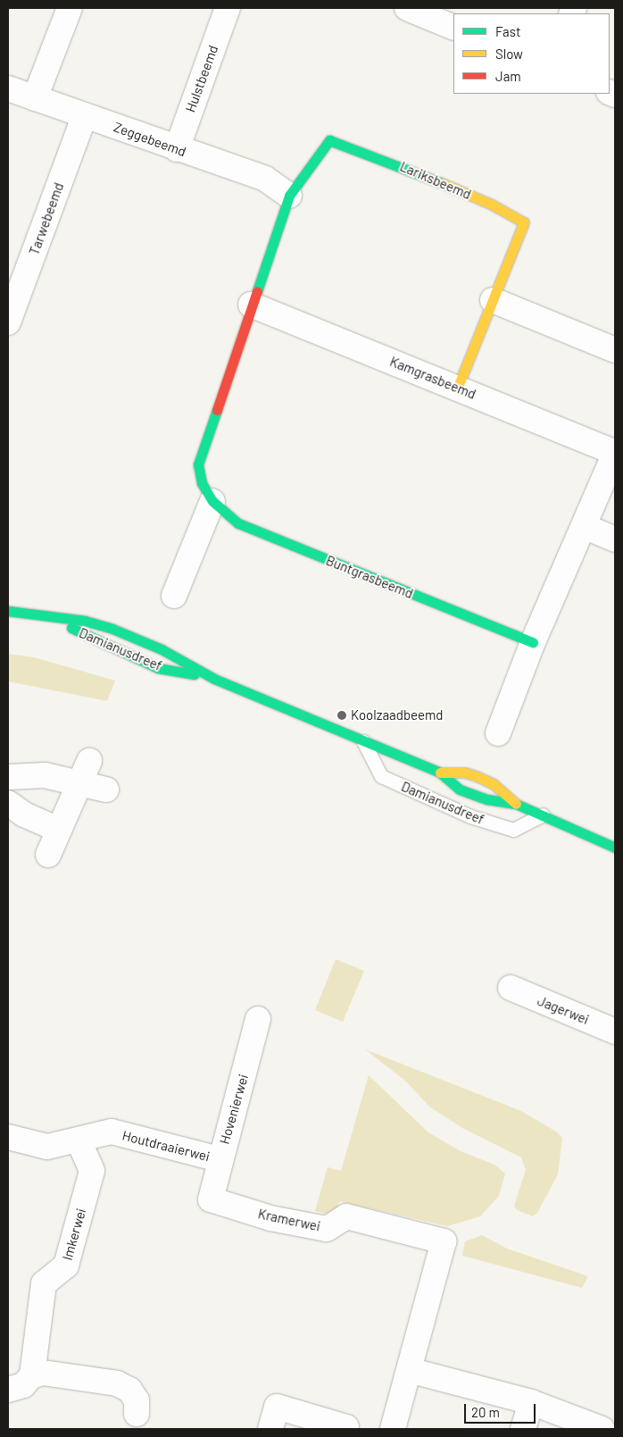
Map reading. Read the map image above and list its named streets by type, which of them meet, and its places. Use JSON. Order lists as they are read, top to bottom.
{
  "streets": {
    "street": [
      "Hulstbeemd",
      "Zeggebeemd",
      "Lariksbeemd",
      "Tarwebeemd",
      "Kamgrasbeemd",
      "Buntgrasbeemd",
      "Damianusdreef",
      "Jagerwei",
      "Hovenierwei",
      "Houtdraaierwei",
      "Kramerwei",
      "Imkerwei"
    ]
  },
  "crossings": [
    ["Hulstbeemd", "Zeggebeemd"],
    ["Zeggebeemd", "Lariksbeemd"],
    ["Zeggebeemd", "Tarwebeemd"],
    ["Zeggebeemd", "Buntgrasbeemd"],
    ["Lariksbeemd", "Kamgrasbeemd"],
    ["Lariksbeemd", "Buntgrasbeemd"],
    ["Kamgrasbeemd", "Buntgrasbeemd"],
    ["Hovenierwei", "Houtdraaierwei"],
    ["Hovenierwei", "Kramerwei"],
    ["Houtdraaierwei", "Imkerwei"]
  ],
  "places": ["Koolzaadbeemd"],
  "legend": ["Fast", "Slow", "Jam"],
  "scale_bar": "20 m"
}
